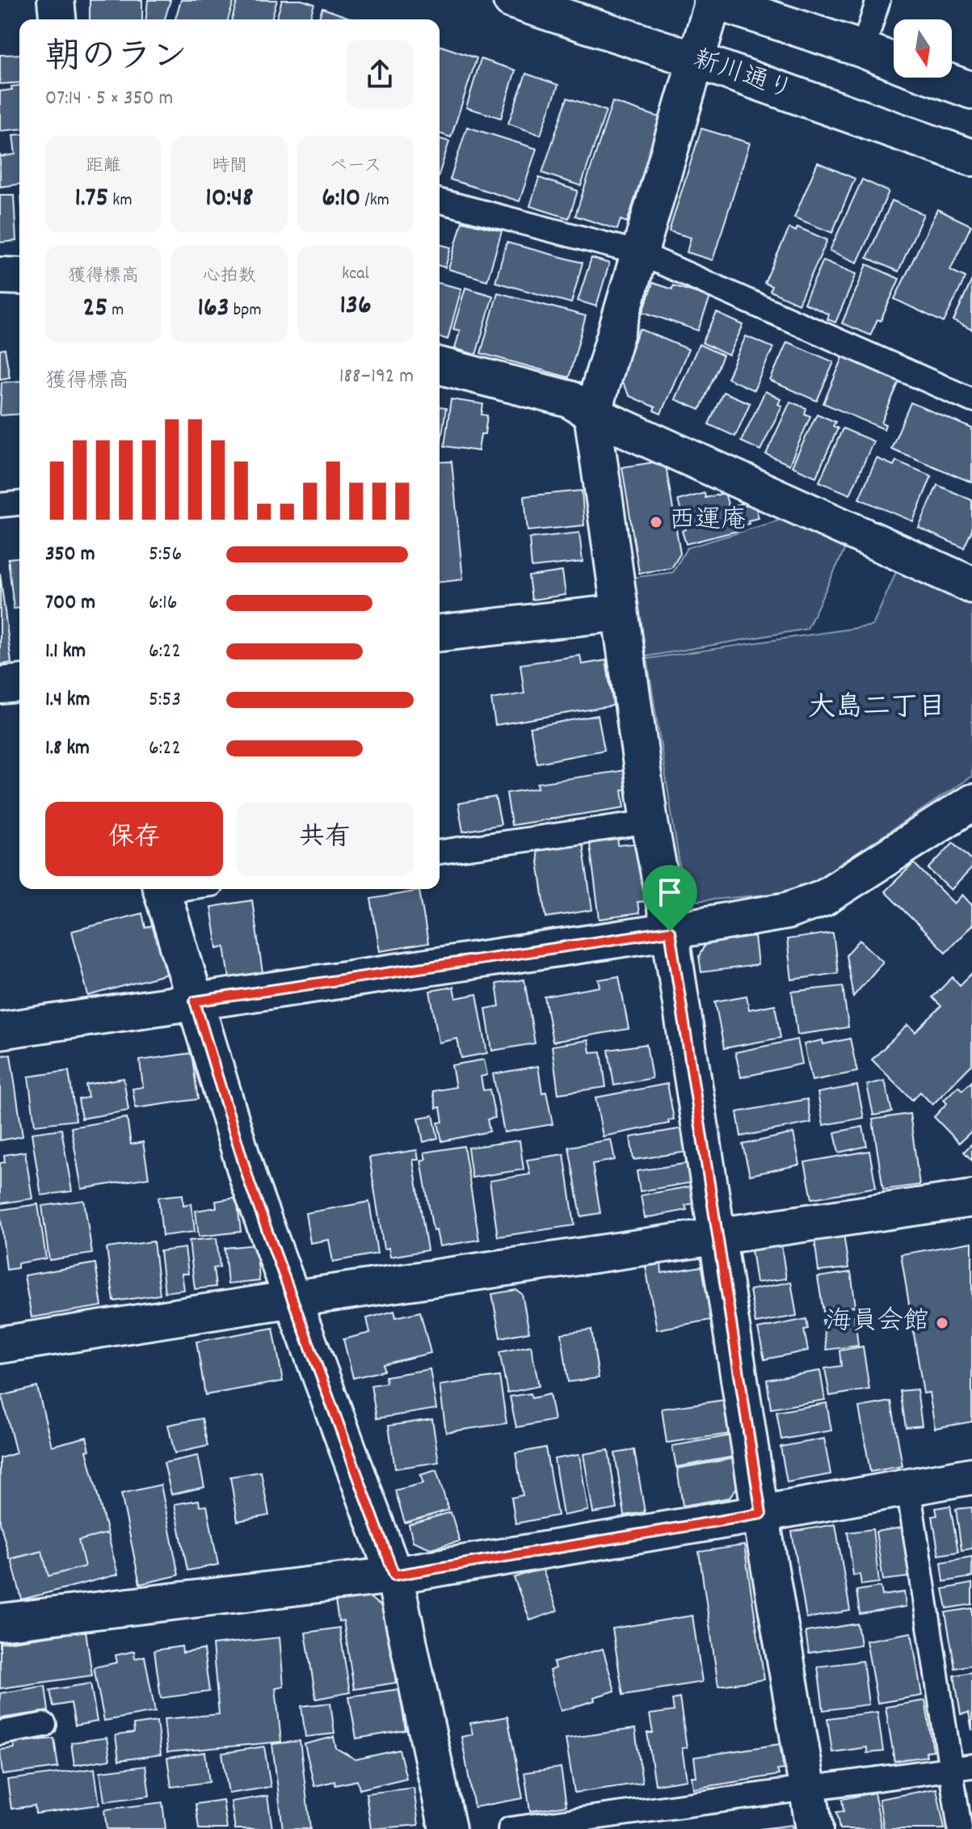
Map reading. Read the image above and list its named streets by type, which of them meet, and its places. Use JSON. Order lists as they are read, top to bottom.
{
  "streets": {
    "street": ["新川通り"]
  },
  "districts": ["大島二丁目"],
  "places": ["西運庵", "海員会館"],
  "north": "bottom",
  "page": {
    "heading": ["朝のラン", "07:14 · 5 × 350 m"],
    "stats": [
      ["距離", "1.75 km"],
      ["時間", "10:48"],
      ["ペース", "6:10 /km"],
      ["獲得標高", "25 m"],
      ["心拍数", "163 bpm"],
      ["kcal", "136"]
    ],
    "chart": ["獲得標高", "188–192 m"],
    "list": [
      {
        "name": "350 m",
        "note": "5:56"
      },
      {
        "name": "700 m",
        "note": "6:16"
      },
      {
        "name": "1.1 km",
        "note": "6:22"
      },
      {
        "name": "1.4 km",
        "note": "5:53"
      },
      {
        "name": "1.8 km",
        "note": "6:22"
      }
    ],
    "buttons": ["保存", "共有"]
  }
}
